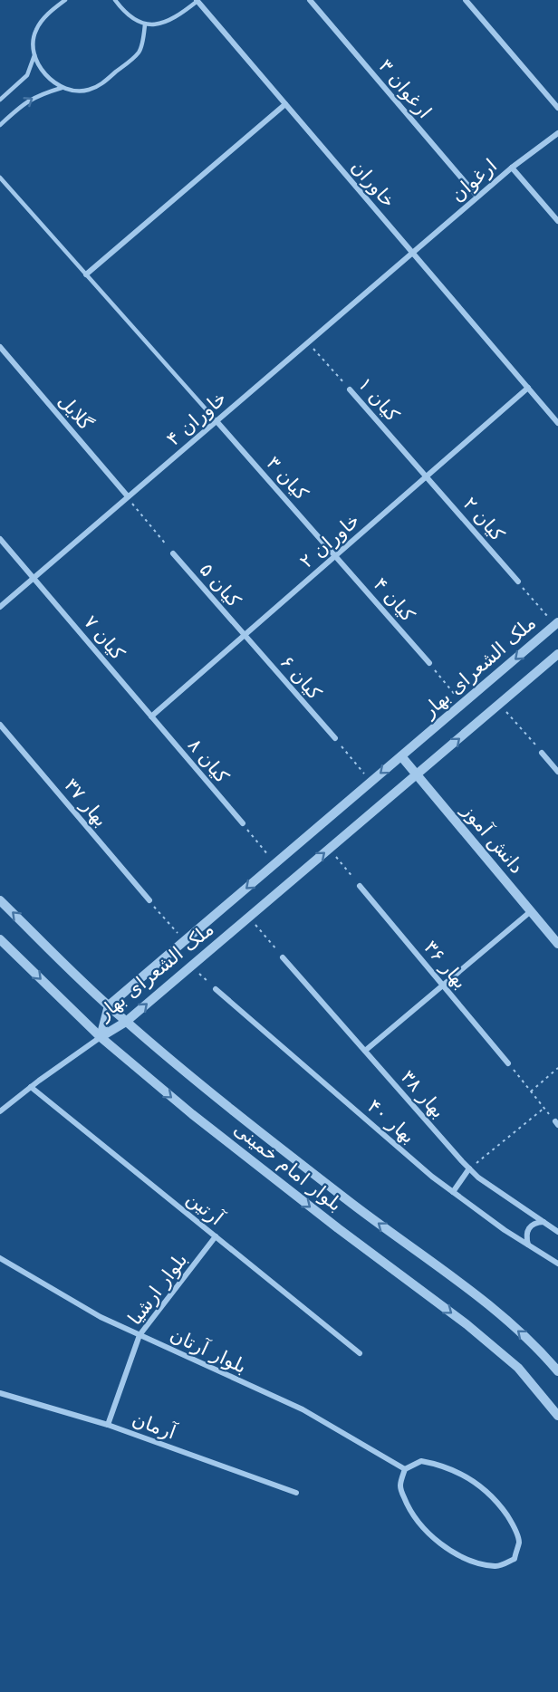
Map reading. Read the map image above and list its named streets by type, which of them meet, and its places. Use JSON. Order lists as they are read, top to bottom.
{
  "streets": {
    "street": [
      "ارغوان ۳",
      "ارغوان",
      "خاوران",
      "کیان ۱",
      "گلایل",
      "خاوران ۴",
      "کیان ۳",
      "کیان ۲",
      "خاوران ۲",
      "کیان ۵",
      "کیان ۴",
      "کیان ۷",
      "ملک الشعرای بهار",
      "کیان ۶",
      "کیان ۸",
      "بهار ۳۷",
      "دانش آموز",
      "بهار ۳۶",
      "بهار ۳۸",
      "بهار ۴۰",
      "بلوار امام خمینی",
      "آرتین",
      "بلوار ارشیا",
      "بلوار آرتان",
      "آرمان"
    ]
  },
  "crossings": [
    ["ارغوان ۳", "ارغوان"],
    ["ارغوان", "خاوران"],
    ["ارغوان", "خاوران ۴"],
    ["خاوران", "خاوران ۴"],
    ["خاوران", "خاوران ۲"],
    ["کیان ۱", "خاوران ۴"],
    ["کیان ۱", "کیان ۲"],
    ["کیان ۱", "خاوران ۲"],
    ["گلایل", "خاوران ۴"],
    ["خاوران ۴", "کیان ۳"],
    ["خاوران ۴", "کیان ۷"],
    ["کیان ۳", "خاوران ۲"],
    ["کیان ۳", "کیان ۴"],
    ["کیان ۲", "خاوران ۲"],
    ["خاوران ۲", "کیان ۵"],
    ["خاوران ۲", "کیان ۴"],
    ["خاوران ۲", "کیان ۷"],
    ["خاوران ۲", "کیان ۶"],
    ["خاوران ۲", "کیان ۸"],
    ["کیان ۵", "کیان ۶"],
    ["کیان ۷", "کیان ۸"],
    ["ملک الشعرای بهار", "دانش آموز"],
    ["ملک الشعرای بهار", "بلوار امام خمینی"],
    ["آرتین", "بلوار ارشیا"],
    ["بلوار ارشیا", "بلوار آرتان"],
    ["بلوار ارشیا", "آرمان"]
  ]
}
